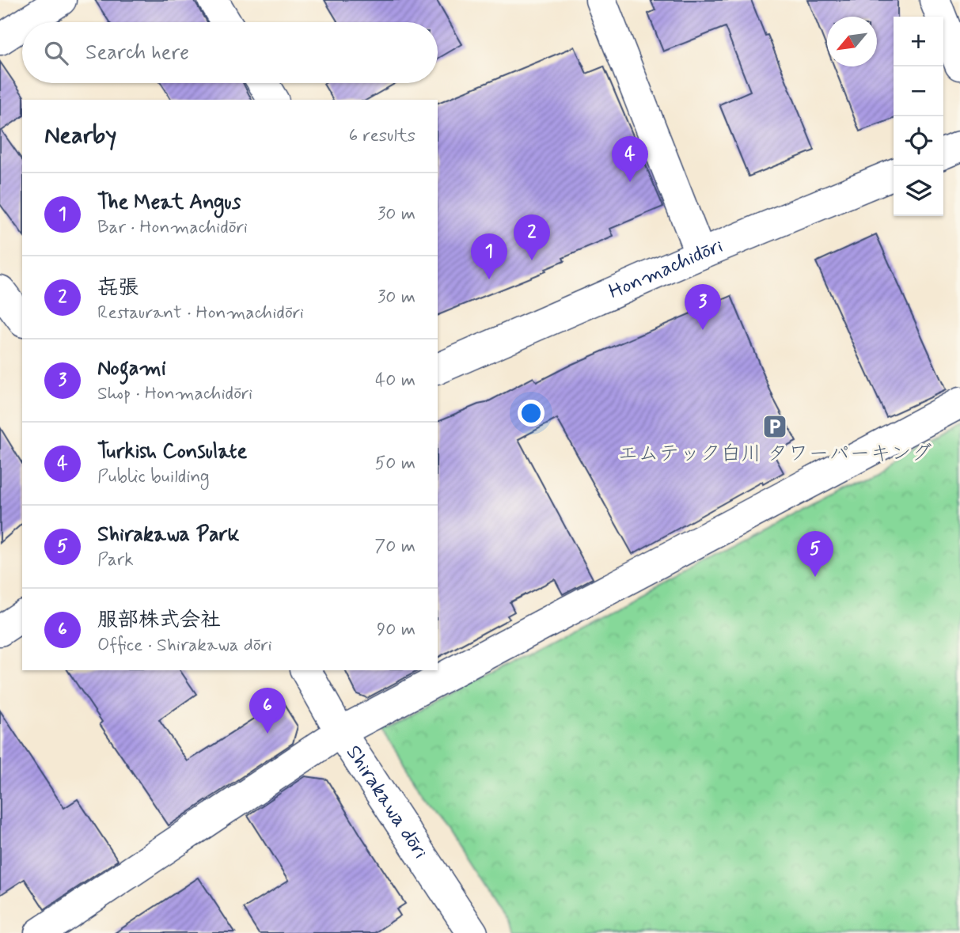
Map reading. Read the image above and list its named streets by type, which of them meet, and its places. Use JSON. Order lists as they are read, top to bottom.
{
  "streets": {
    "street": ["Honmachidōri", "Shirakawa dōri"]
  },
  "places": {
    "parking": ["エムテック白川 タワーパーキング"]
  },
  "north": "bottom left",
  "page": {
    "map_buttons": ["+", "−"],
    "search": "Search here",
    "heading": ["Nearby", "6 results"],
    "pins": [
      "4",
      "2",
      "1",
      "3",
      "5",
      "6"
    ],
    "list": [
      {
        "mark": "1",
        "name": "The Meat Angus",
        "note": "Bar · Honmachidōri",
        "value": "30 m"
      },
      {
        "mark": "2",
        "name": "㐂張",
        "note": "Restaurant · Honmachidōri",
        "value": "30 m"
      },
      {
        "mark": "3",
        "name": "Nogami",
        "note": "Shop · Honmachidōri",
        "value": "40 m"
      },
      {
        "mark": "4",
        "name": "Turkish Consulate",
        "note": "Public building",
        "value": "50 m"
      },
      {
        "mark": "5",
        "name": "Shirakawa Park",
        "note": "Park",
        "value": "70 m"
      },
      {
        "mark": "6",
        "name": "服部株式会社",
        "note": "Office · Shirakawa dōri",
        "value": "90 m"
      }
    ]
  }
}
